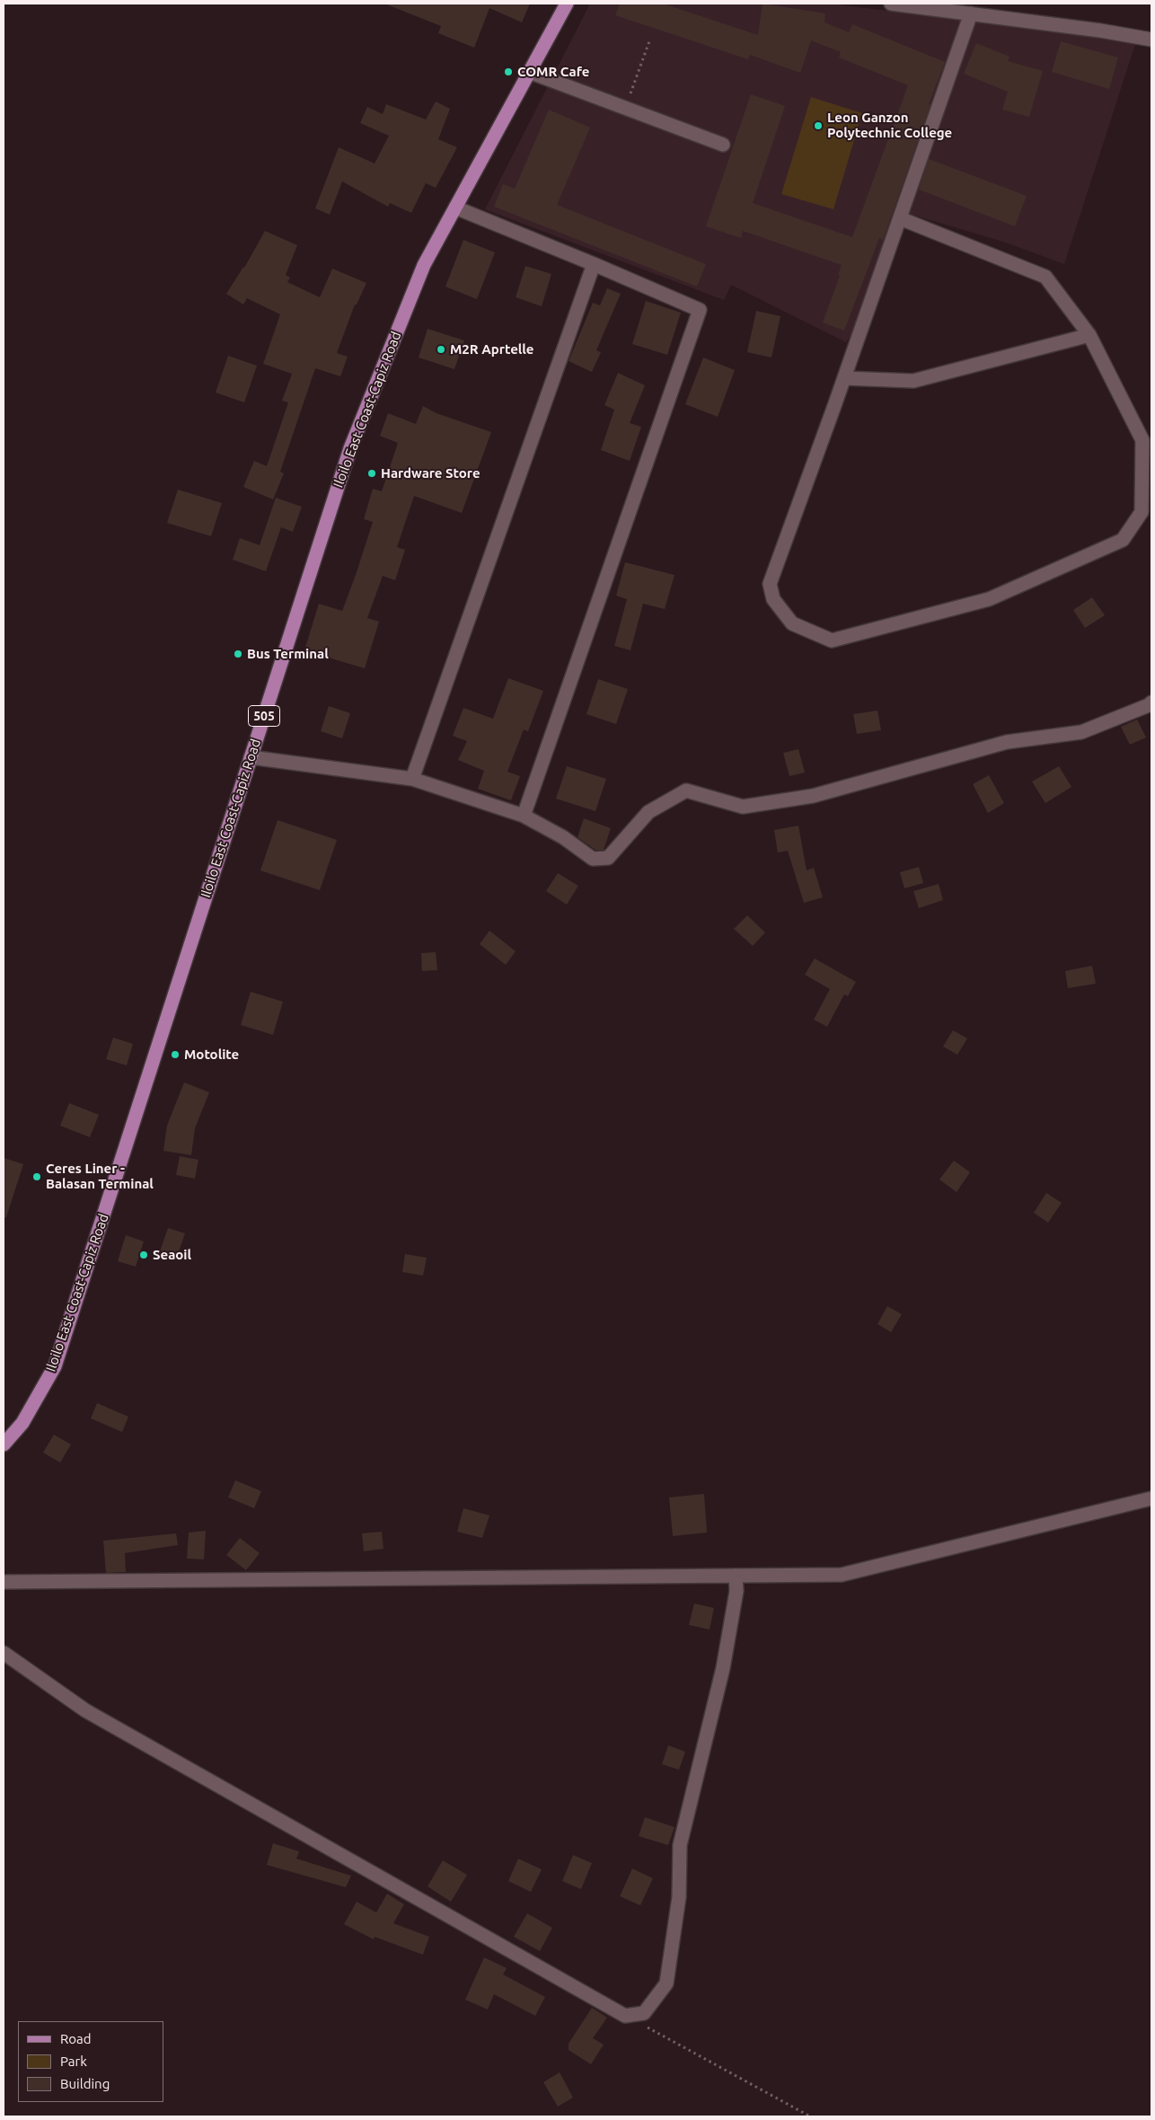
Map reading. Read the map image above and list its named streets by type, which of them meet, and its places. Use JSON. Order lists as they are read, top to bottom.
{
  "streets": {
    "main road": ["Iloilo East Coast-Capiz Road", "505"]
  },
  "places": [
    "COMR Cafe",
    "Leon Ganzon Polytechnic College",
    "M2R Aprtelle",
    "Hardware Store",
    "Bus Terminal",
    "Motolite",
    "Ceres Liner - Balasan Terminal",
    "Seaoil"
  ],
  "legend": ["Road", "Park", "Building"]
}
